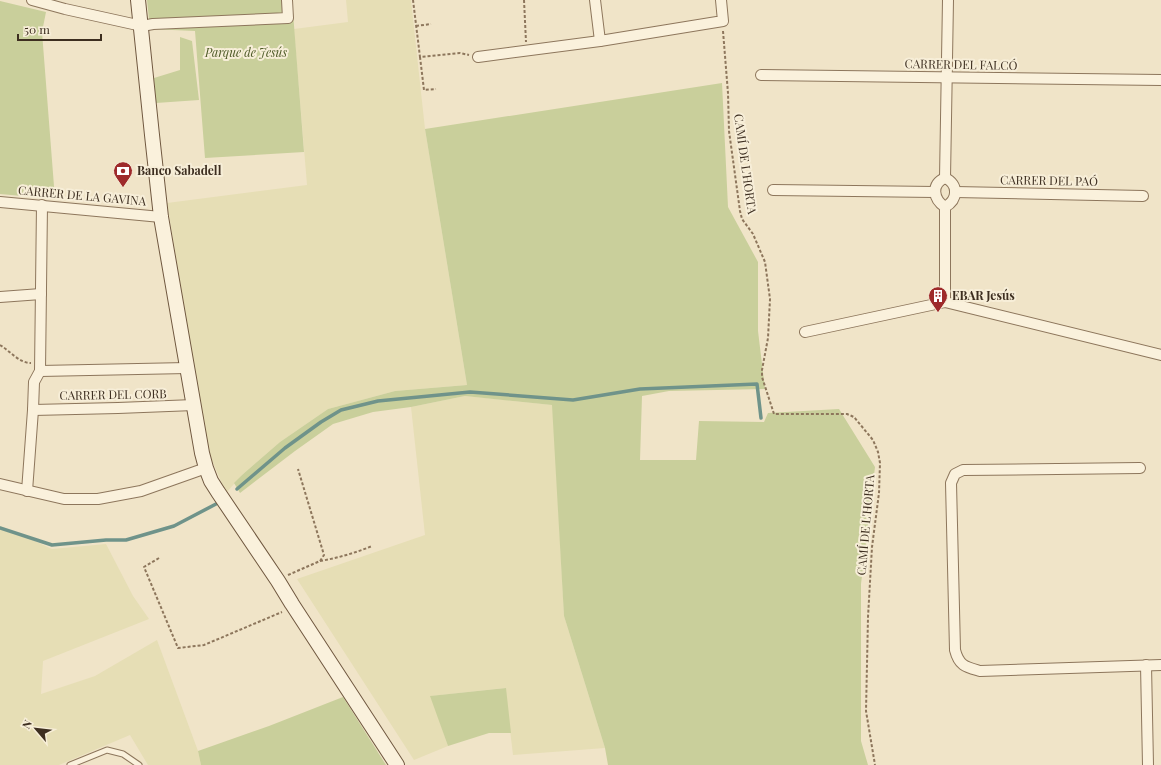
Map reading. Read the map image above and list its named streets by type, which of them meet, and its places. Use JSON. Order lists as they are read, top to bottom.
{
  "streets": {
    "street": [
      "CARRER DEL FALCÓ",
      "CARRER DEL PAÓ",
      "CARRER DE LA GAVINA",
      "CARRER DEL CORB"
    ],
    "path": ["CAMÍ DE L'HORTA"]
  },
  "parks": ["Parque de Jesús"],
  "places": {
    "bank": ["Banco Sabadell"],
    "building": ["EBAR Jesús"]
  },
  "scale_bar": "50 m",
  "north": "top left"
}
